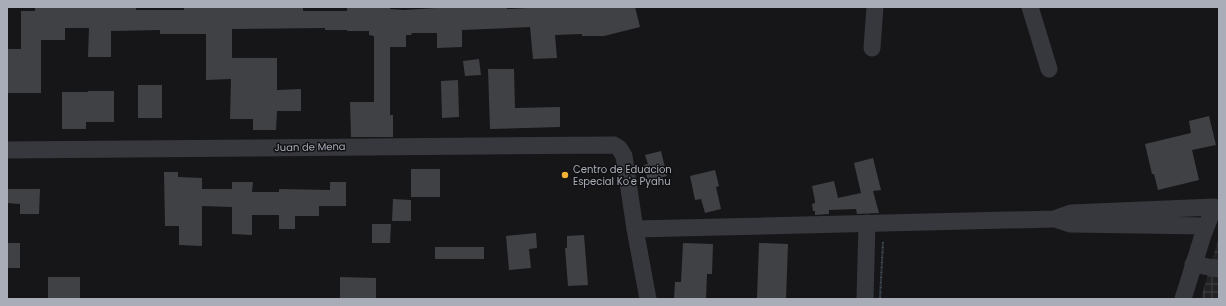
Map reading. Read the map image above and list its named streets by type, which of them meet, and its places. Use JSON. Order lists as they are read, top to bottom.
{
  "streets": {
    "street": ["Juan de Mena"]
  },
  "places": ["Centro de Eduacion Especial Ko'e Pyahu"]
}
